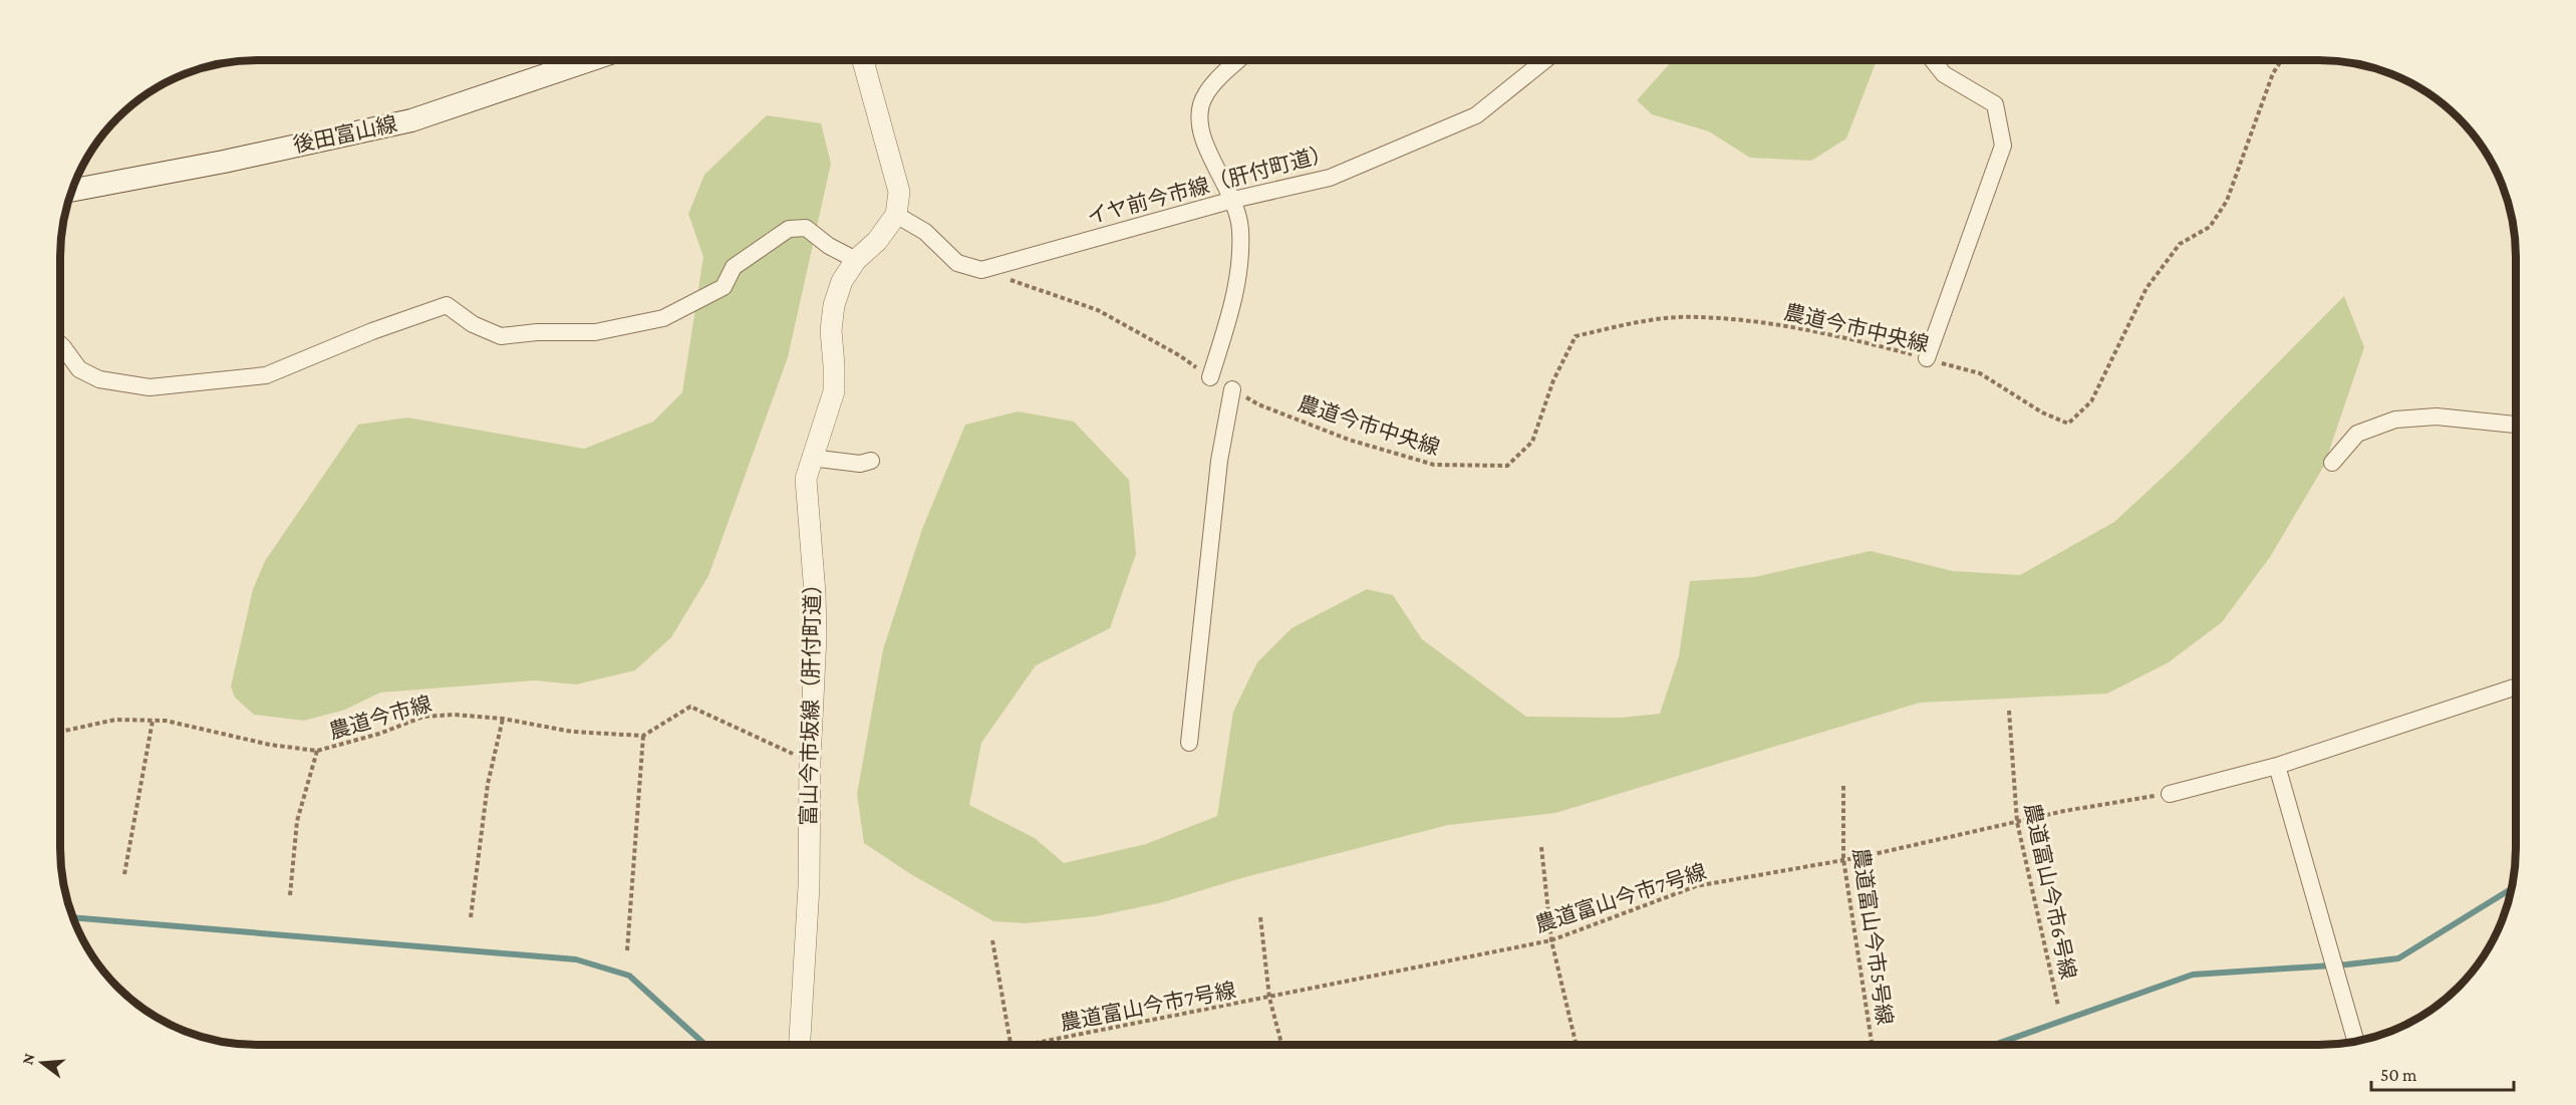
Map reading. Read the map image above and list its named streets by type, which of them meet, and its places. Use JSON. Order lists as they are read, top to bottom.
{
  "streets": {
    "main road": ["後田富山線"],
    "street": ["イヤ前今市線（肝付町道）", "富山今市坂線（肝付町道）"],
    "path": [
      "農道今市中央線",
      "農道今市線",
      "農道富山今市6号線",
      "農道富山今市7号線",
      "農道富山今市5号線"
    ]
  },
  "crossings": [
    ["農道富山今市6号線", "農道富山今市7号線"],
    ["農道富山今市7号線", "農道富山今市5号線"]
  ],
  "scale_bar": "50 m",
  "north": "left"
}
